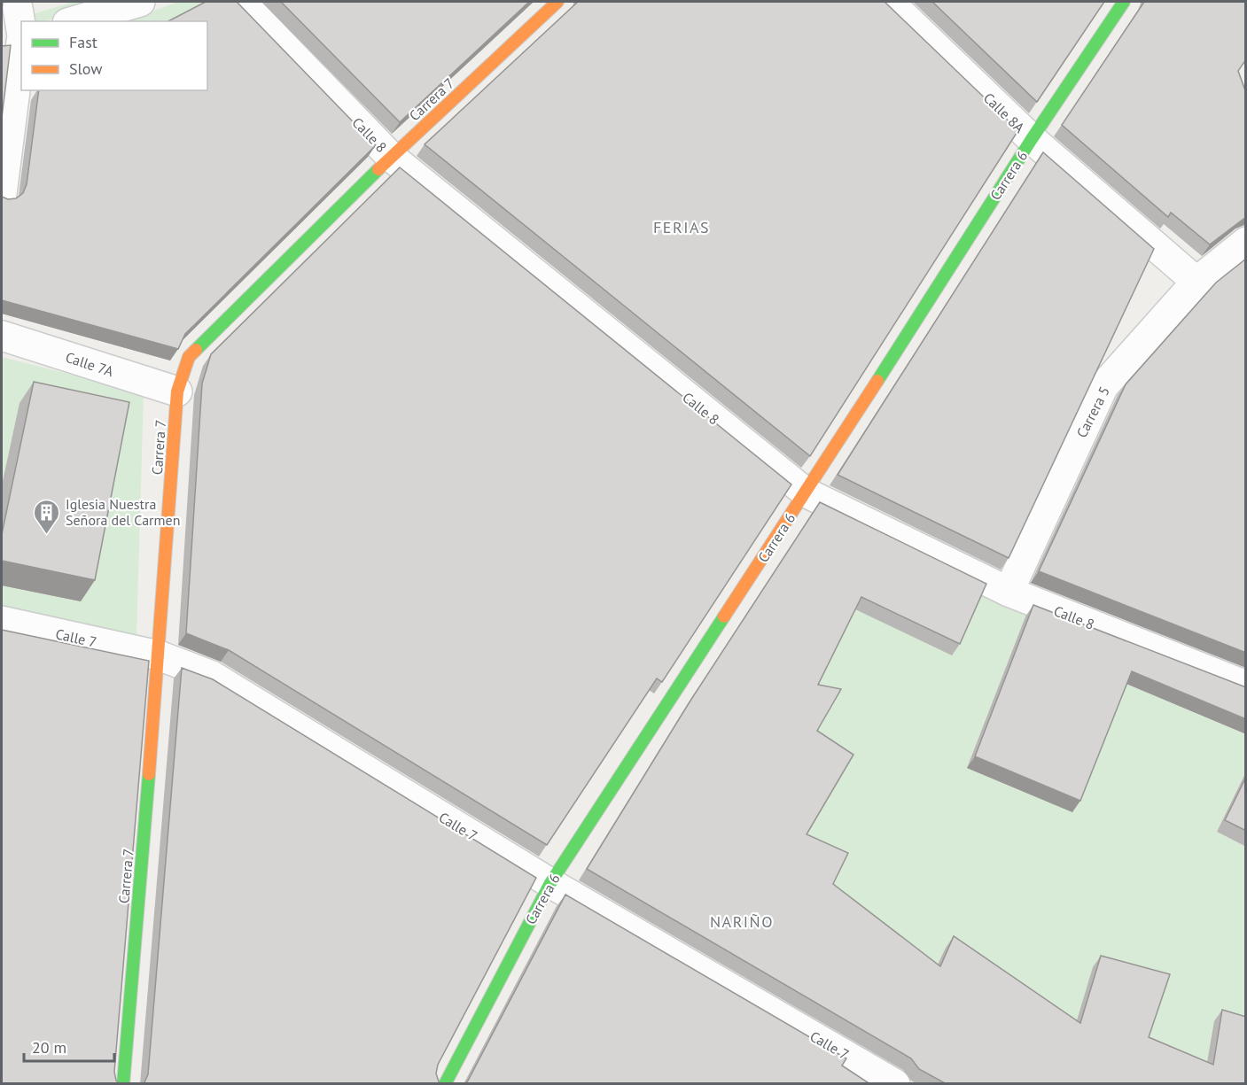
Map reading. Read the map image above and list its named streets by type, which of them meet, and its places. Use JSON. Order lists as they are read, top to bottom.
{
  "streets": {
    "street": [
      "Carrera 7",
      "Calle 8A",
      "Calle 8",
      "Carrera 6",
      "Calle 7A",
      "Carrera 5",
      "Calle 7"
    ]
  },
  "crossings": [
    ["Carrera 7", "Calle 8"],
    ["Carrera 7", "Calle 7A"],
    ["Carrera 7", "Calle 7"],
    ["Calle 8A", "Carrera 6"],
    ["Calle 8A", "Carrera 5"],
    ["Calle 8", "Carrera 6"],
    ["Calle 8", "Carrera 5"],
    ["Carrera 6", "Calle 7"]
  ],
  "districts": ["FERIAS", "NARIÑO"],
  "places": {
    "building": ["Iglesia Nuestra Señora del Carmen"]
  },
  "legend": ["Fast", "Slow"],
  "scale_bar": "20 m"
}
